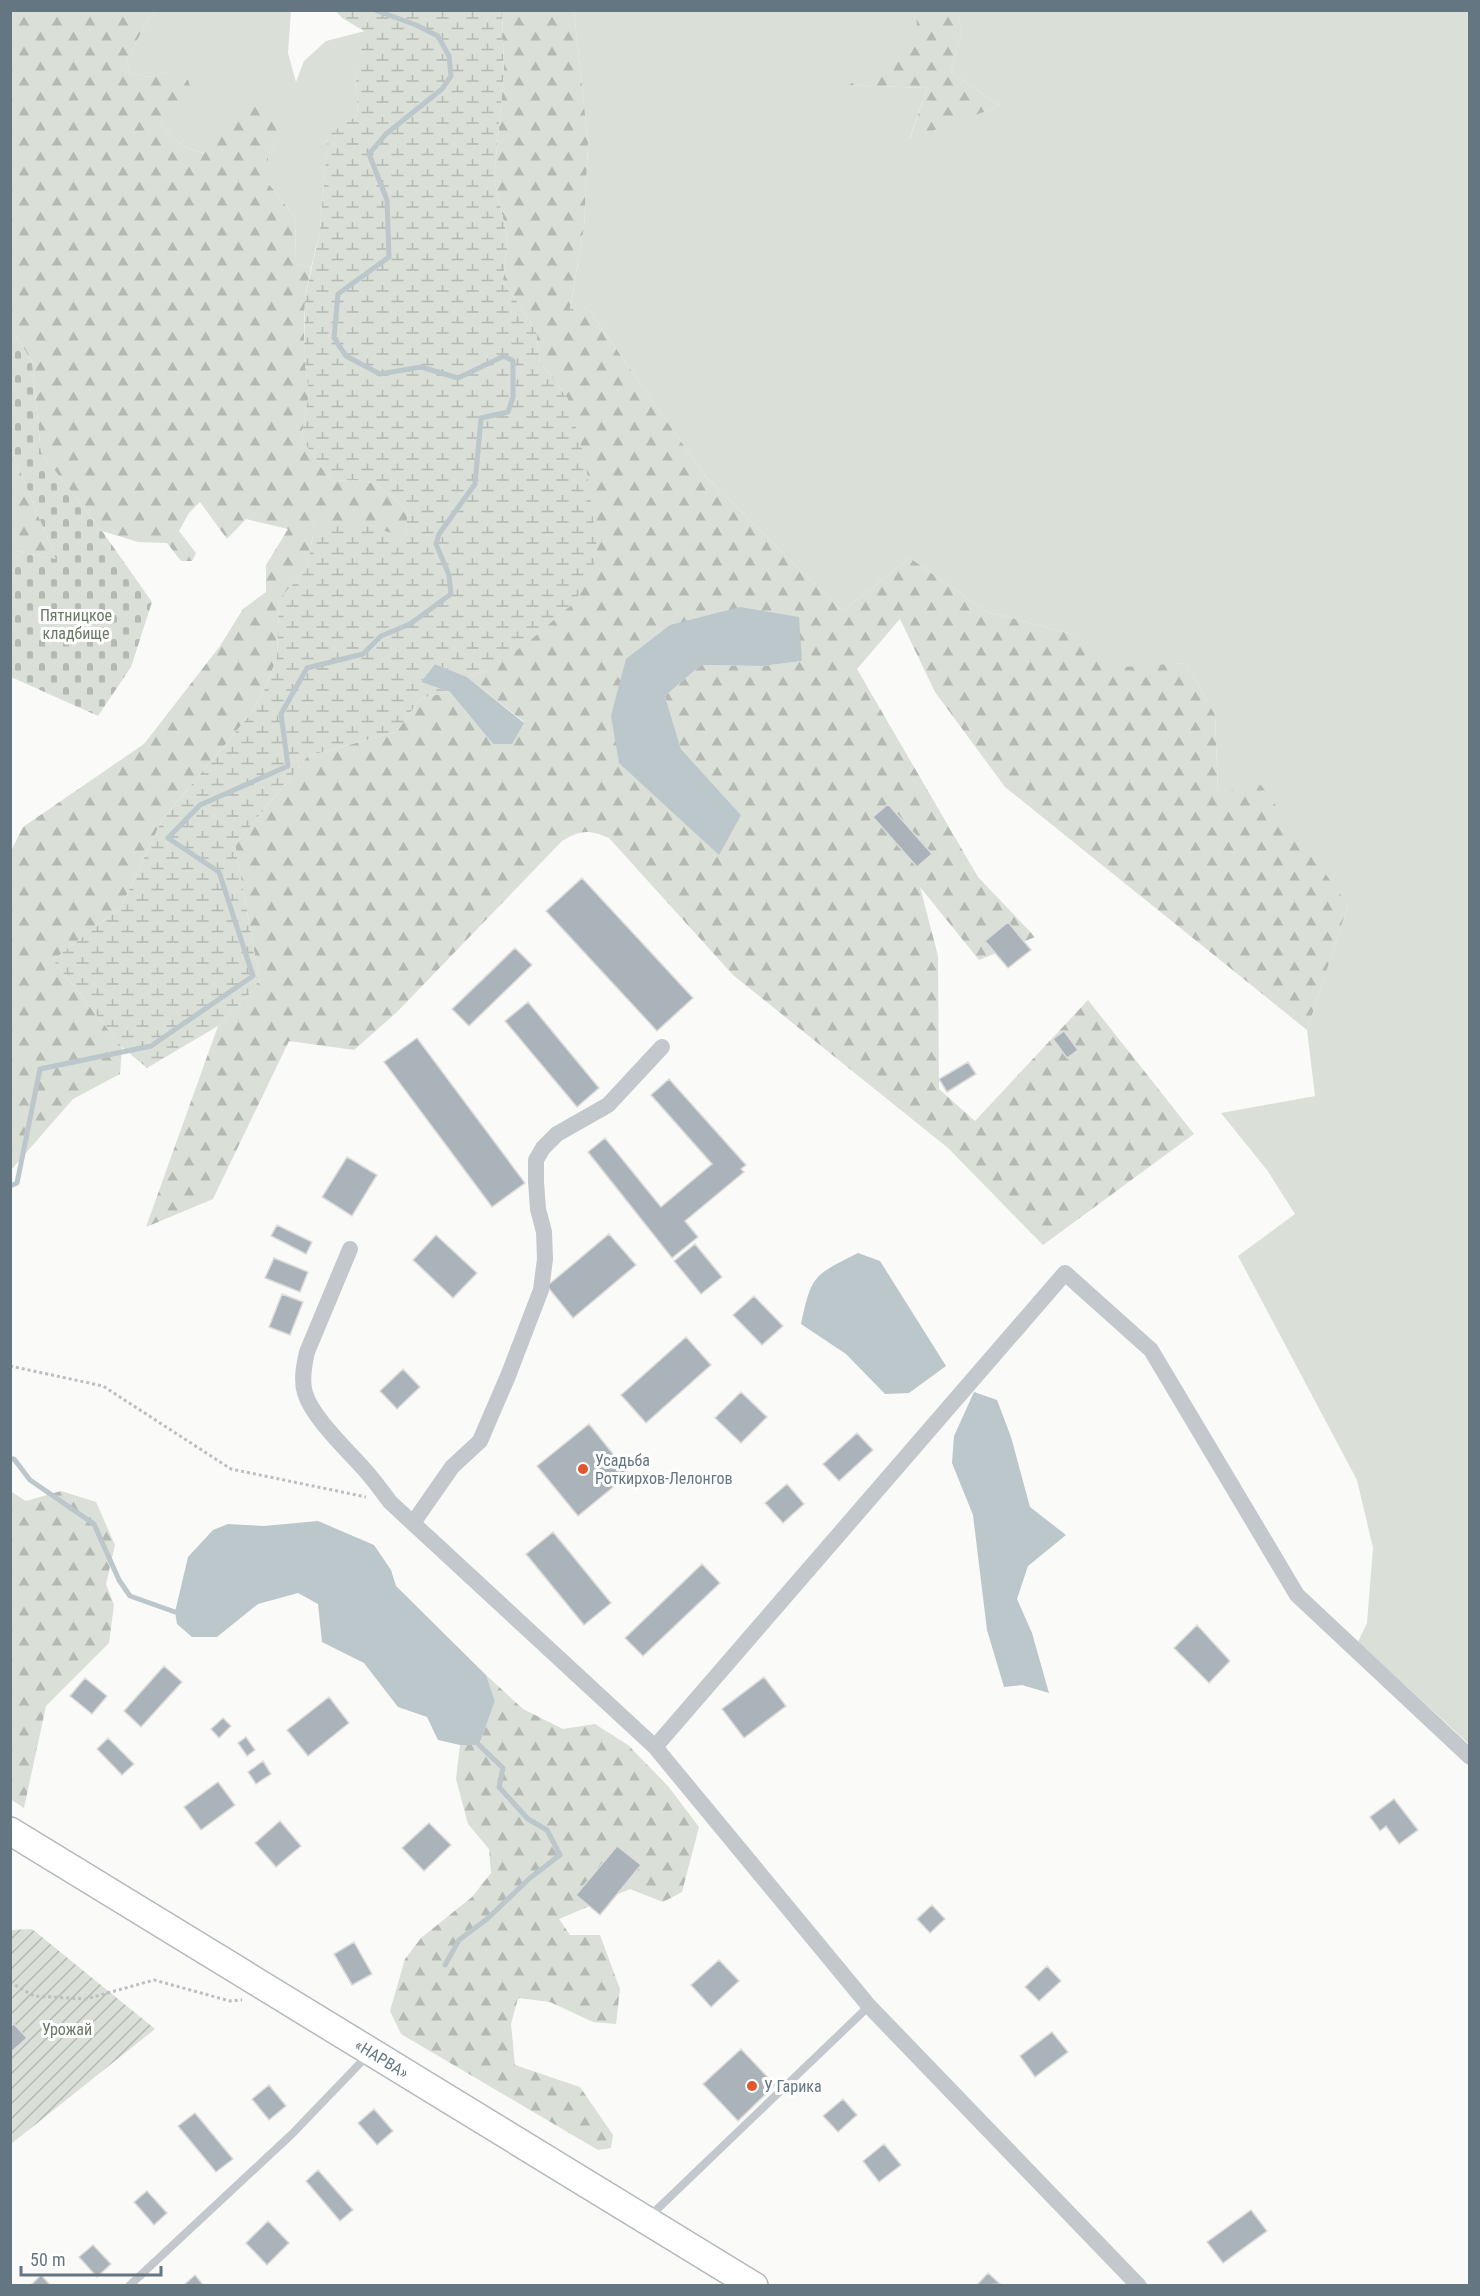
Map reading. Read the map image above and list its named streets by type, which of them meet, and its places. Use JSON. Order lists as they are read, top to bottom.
{
  "streets": {
    "highway": ["«НАРВА»"]
  },
  "parks": ["Пятницкое кладбище", "Урожай"],
  "places": ["Усадьба Роткирхов-Лелонгов", "У Гарика"],
  "scale_bar": "50 m"
}
